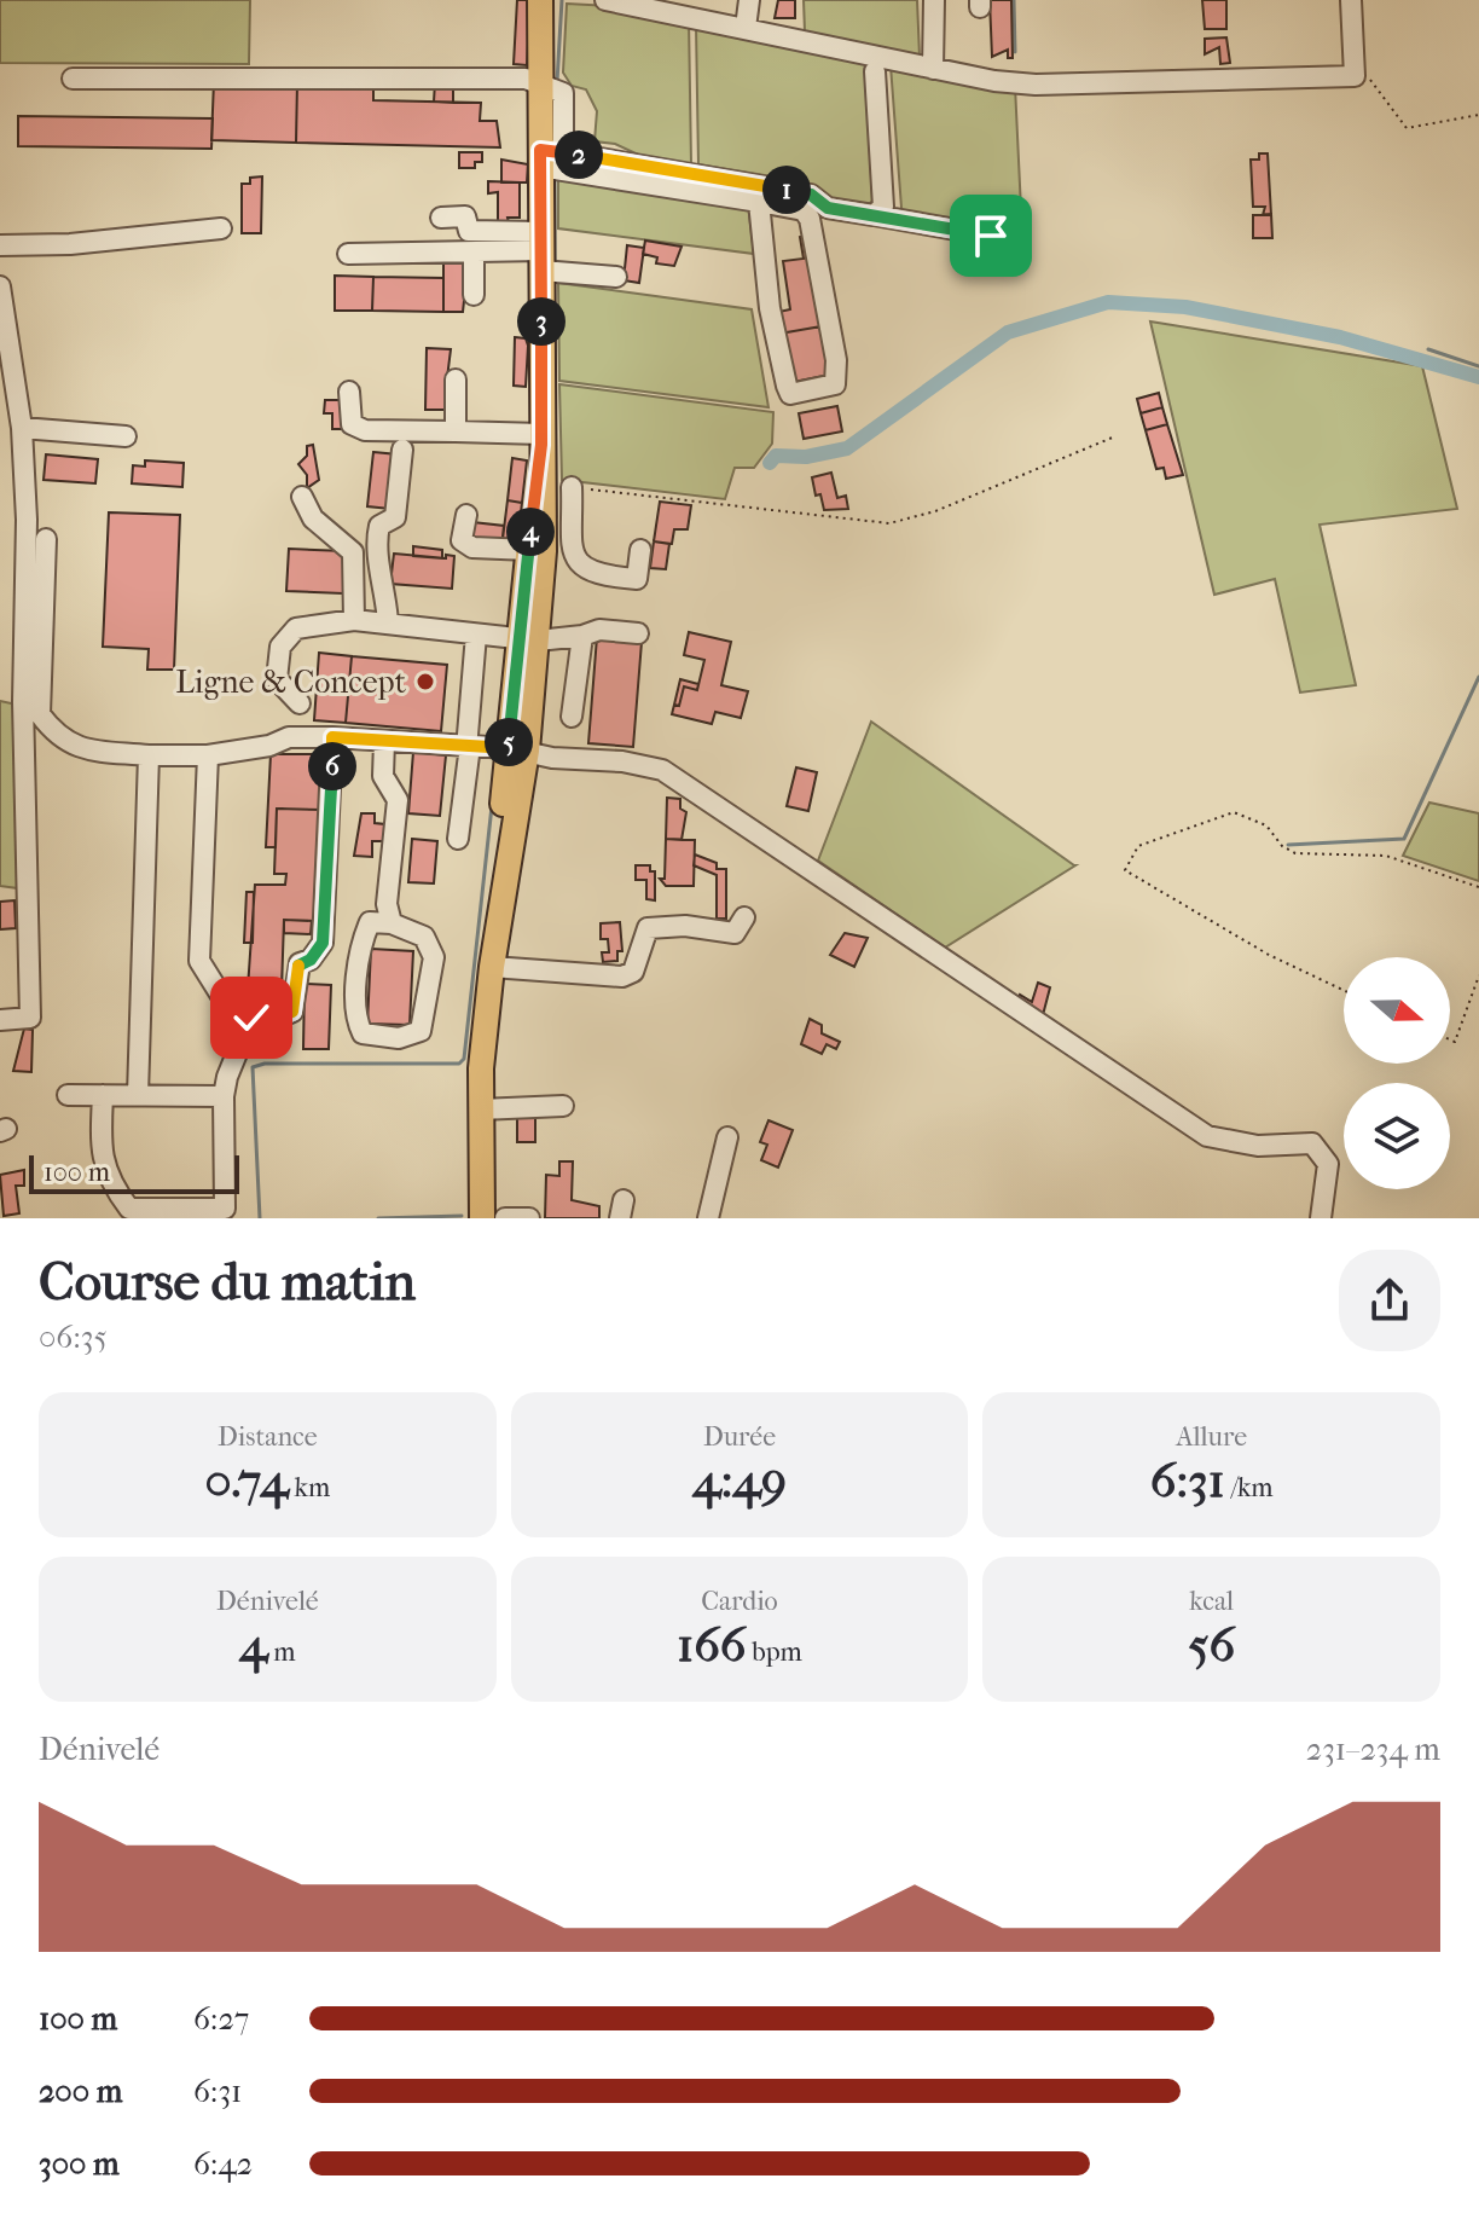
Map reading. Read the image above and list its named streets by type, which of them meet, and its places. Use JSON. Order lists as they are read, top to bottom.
{
  "places": ["Ligne & Concept"],
  "scale_bar": "100 m",
  "north": "right",
  "page": {
    "pins": [
      "2",
      "1",
      "3",
      "4",
      "5",
      "6"
    ],
    "scale": "100 m",
    "heading": ["Course du matin", "06:35"],
    "stats": [
      ["Distance", "0.74 km"],
      ["Durée", "4:49"],
      ["Allure", "6:31 /km"],
      ["Dénivelé", "4 m"],
      ["Cardio", "166 bpm"],
      ["kcal", "56"]
    ],
    "chart": ["Dénivelé", "231–234 m"],
    "list": [
      {
        "name": "100 m",
        "note": "6:27"
      },
      {
        "name": "200 m",
        "note": "6:31"
      },
      {
        "name": "300 m",
        "note": "6:42"
      }
    ]
  }
}
